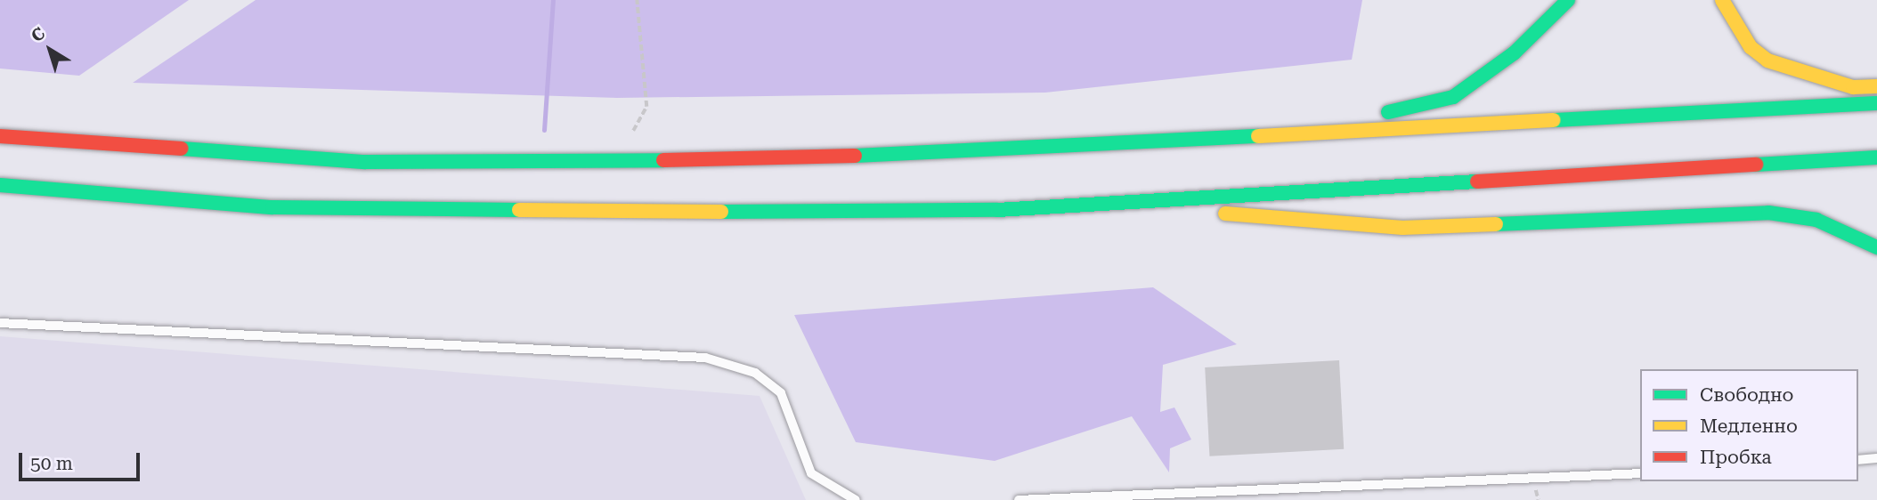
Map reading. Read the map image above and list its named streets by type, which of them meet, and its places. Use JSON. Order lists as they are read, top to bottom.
{
  "legend": ["Свободно", "Медленно", "Пробка"],
  "scale_bar": "50 m",
  "north": "top left"
}
